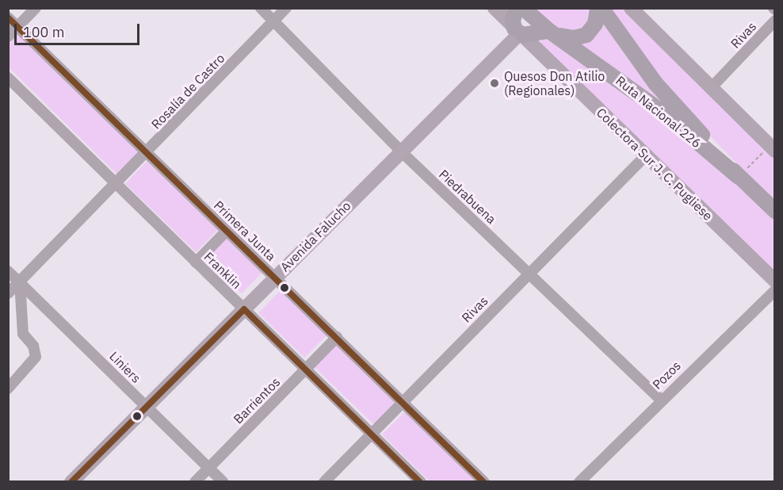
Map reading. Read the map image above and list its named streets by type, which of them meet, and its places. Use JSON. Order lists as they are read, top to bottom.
{
  "streets": {
    "highway": ["Ruta Nacional 226"],
    "main road": ["Colectora Sur J. C. Pugliese", "Avenida Falucho"],
    "street": [
      "Rivas",
      "Rosalía de Castro",
      "Piedrabuena",
      "Primera Junta",
      "Franklin",
      "Liniers",
      "Pozos",
      "Barrientos"
    ]
  },
  "crossings": [
    ["Rivas", "Colectora Sur J. C. Pugliese"],
    ["Rivas", "Piedrabuena"],
    ["Rivas", "Primera Junta"],
    ["Rivas", "Franklin"],
    ["Rosalía de Castro", "Piedrabuena"],
    ["Rosalía de Castro", "Primera Junta"],
    ["Rosalía de Castro", "Franklin"],
    ["Rosalía de Castro", "Liniers"],
    ["Colectora Sur J. C. Pugliese", "Avenida Falucho"],
    ["Piedrabuena", "Avenida Falucho"],
    ["Piedrabuena", "Pozos"],
    ["Primera Junta", "Avenida Falucho"],
    ["Primera Junta", "Barrientos"],
    ["Avenida Falucho", "Franklin"],
    ["Avenida Falucho", "Liniers"],
    ["Franklin", "Barrientos"],
    ["Liniers", "Barrientos"]
  ],
  "places": ["Quesos Don Atilio (Regionales)"],
  "scale_bar": "100 m"
}
